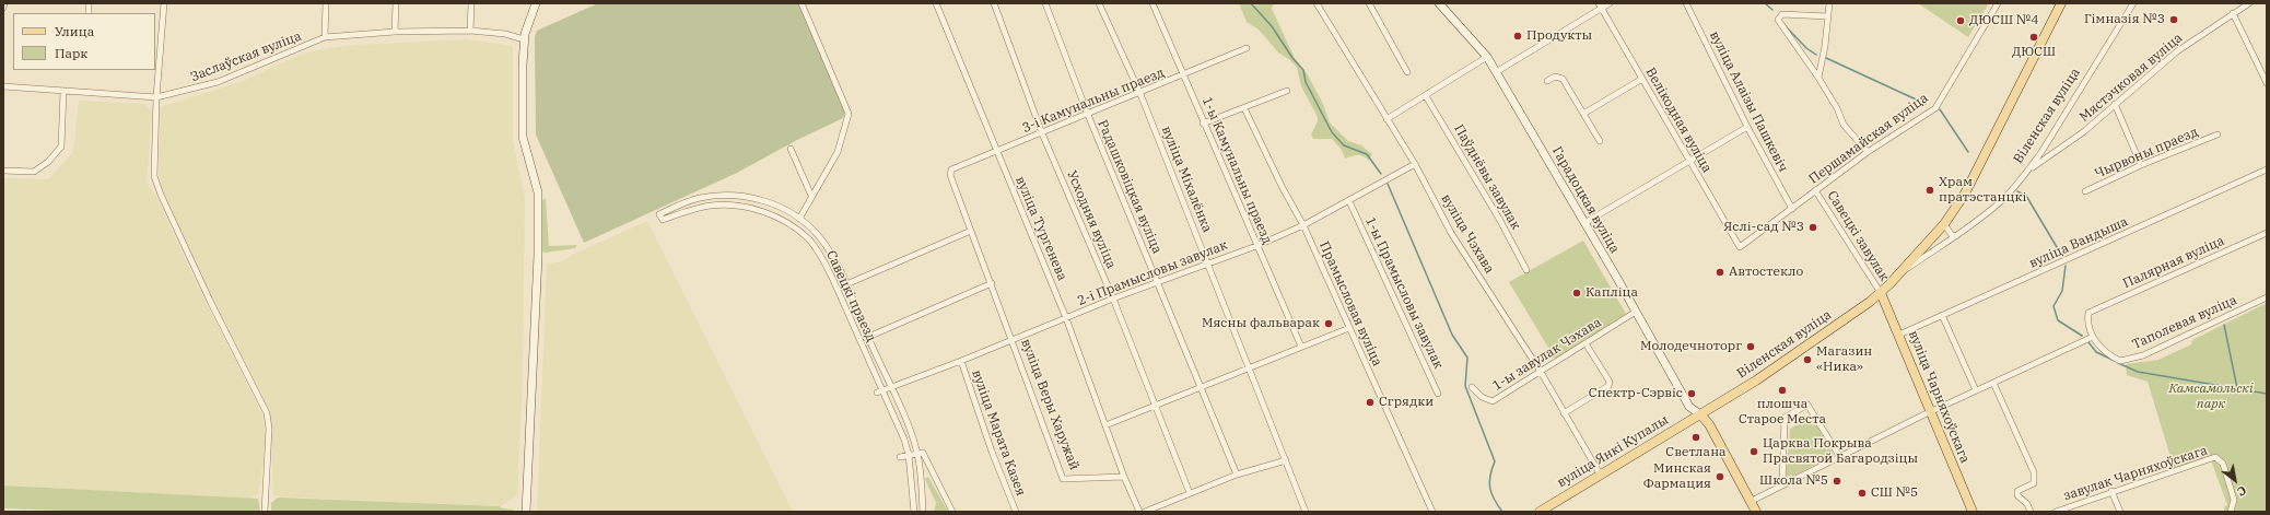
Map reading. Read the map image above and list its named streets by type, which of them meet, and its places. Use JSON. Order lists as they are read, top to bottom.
{
  "streets": {
    "main road": ["Віленская вуліца", "вуліца Чарняхоўскага", "вуліца Янкі Купалы"],
    "street": [
      "Заслаўская вуліца",
      "Мястэчковая вуліца",
      "3-і Камунальны праезд",
      "вуліца Алаізы Пашкевіч",
      "Велікодная вуліца",
      "Першамайская вуліца",
      "Чырвоны праезд",
      "1-ы Камунальны праезд",
      "Паўднёвы завулак",
      "вуліца Міхалёнка",
      "Радашковіцкая вуліца",
      "Гарадоцкая вуліца",
      "Усходняя вуліца",
      "вуліца Тургенева",
      "вуліца Чэхава",
      "Савецкі завулак",
      "вуліца Вандыша",
      "Палярная вуліца",
      "2-і Прамысловы завулак",
      "1-ы Прамысловы завулак",
      "Савецкі праезд",
      "Прамысловая вуліца",
      "Таполевая вуліца",
      "1-ы завулак Чэхава",
      "вуліца Веры Харужай",
      "вуліца Марата Казея",
      "завулак Чарняхоўскага"
    ]
  },
  "crossings": [
    ["Мястэчковая вуліца", "Віленская вуліца"],
    ["3-і Камунальны праезд", "1-ы Камунальны праезд"],
    ["3-і Камунальны праезд", "вуліца Міхалёнка"],
    ["3-і Камунальны праезд", "Радашковіцкая вуліца"],
    ["3-і Камунальны праезд", "Усходняя вуліца"],
    ["3-і Камунальны праезд", "вуліца Тургенева"],
    ["3-і Камунальны праезд", "вуліца Веры Харужай"],
    ["вуліца Алаізы Пашкевіч", "Першамайская вуліца"],
    ["Віленская вуліца", "Гарадоцкая вуліца"],
    ["Віленская вуліца", "Савецкі завулак"],
    ["Віленская вуліца", "вуліца Чарняхоўскага"],
    ["Віленская вуліца", "вуліца Янкі Купалы"],
    ["Велікодная вуліца", "Першамайская вуліца"],
    ["Першамайская вуліца", "Савецкі завулак"],
    ["1-ы Камунальны праезд", "2-і Прамысловы завулак"],
    ["вуліца Міхалёнка", "2-і Прамысловы завулак"],
    ["Радашковіцкая вуліца", "2-і Прамысловы завулак"],
    ["Гарадоцкая вуліца", "1-ы завулак Чэхава"],
    ["Гарадоцкая вуліца", "вуліца Янкі Купалы"],
    ["Усходняя вуліца", "2-і Прамысловы завулак"],
    ["вуліца Тургенева", "2-і Прамысловы завулак"],
    ["вуліца Тургенева", "вуліца Веры Харужай"],
    ["вуліца Чэхава", "2-і Прамысловы завулак"],
    ["вуліца Чэхава", "1-ы завулак Чэхава"],
    ["вуліца Чэхава", "вуліца Янкі Купалы"],
    ["Савецкі завулак", "вуліца Чарняхоўскага"],
    ["вуліца Вандыша", "вуліца Чарняхоўскага"],
    ["Палярная вуліца", "Таполевая вуліца"],
    ["2-і Прамысловы завулак", "1-ы Прамысловы завулак"],
    ["2-і Прамысловы завулак", "Савецкі праезд"],
    ["2-і Прамысловы завулак", "Прамысловая вуліца"],
    ["2-і Прамысловы завулак", "вуліца Веры Харужай"],
    ["2-і Прамысловы завулак", "вуліца Марата Казея"]
  ],
  "parks": ["Камсамольскі парк"],
  "places": [
    "Гімназія №3",
    "ДЮСШ №4",
    "Продукты",
    "ДЮСШ",
    "Храм пратэстанцкі",
    "Яслі-сад №3",
    "Автостекло",
    "Капліца",
    "Мясны фальварак",
    "Молодечноторг",
    "Магазин «Ника»",
    "плошча Старое Места",
    "Спектр-Сэрвіс",
    "Сгрядки",
    "Светлана",
    "Царква Покрыва Прасвятой Багародзіцы",
    "Минская Фармация",
    "Школа №5",
    "СШ №5"
  ],
  "legend": ["Улица", "Парк"],
  "north": "bottom right"
}
